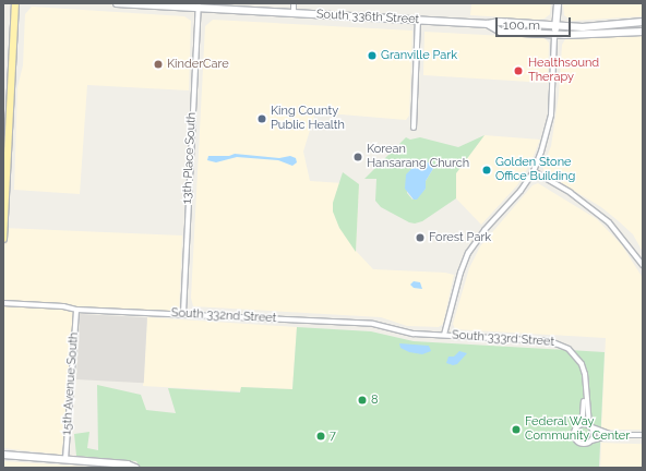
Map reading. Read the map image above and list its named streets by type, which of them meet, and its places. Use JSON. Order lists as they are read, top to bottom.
{
  "streets": {
    "main road": ["South 336th Street"],
    "street": [
      "13th Place South",
      "South 332nd Street",
      "South 333rd Street",
      "15th Avenue South"
    ]
  },
  "crossings": [
    ["South 336th Street", "13th Place South"],
    ["13th Place South", "South 332nd Street"],
    ["South 332nd Street", "South 333rd Street"],
    ["South 332nd Street", "15th Avenue South"]
  ],
  "places": [
    "Granville Park",
    "KinderCare",
    "Healthsound Therapy",
    "King County Public Health",
    "Korean Hansarang Church",
    "Golden Stone Office Building",
    "Forest Park",
    "8",
    "Federal Way Community Center",
    "7"
  ],
  "scale_bar": "100 m"
}
